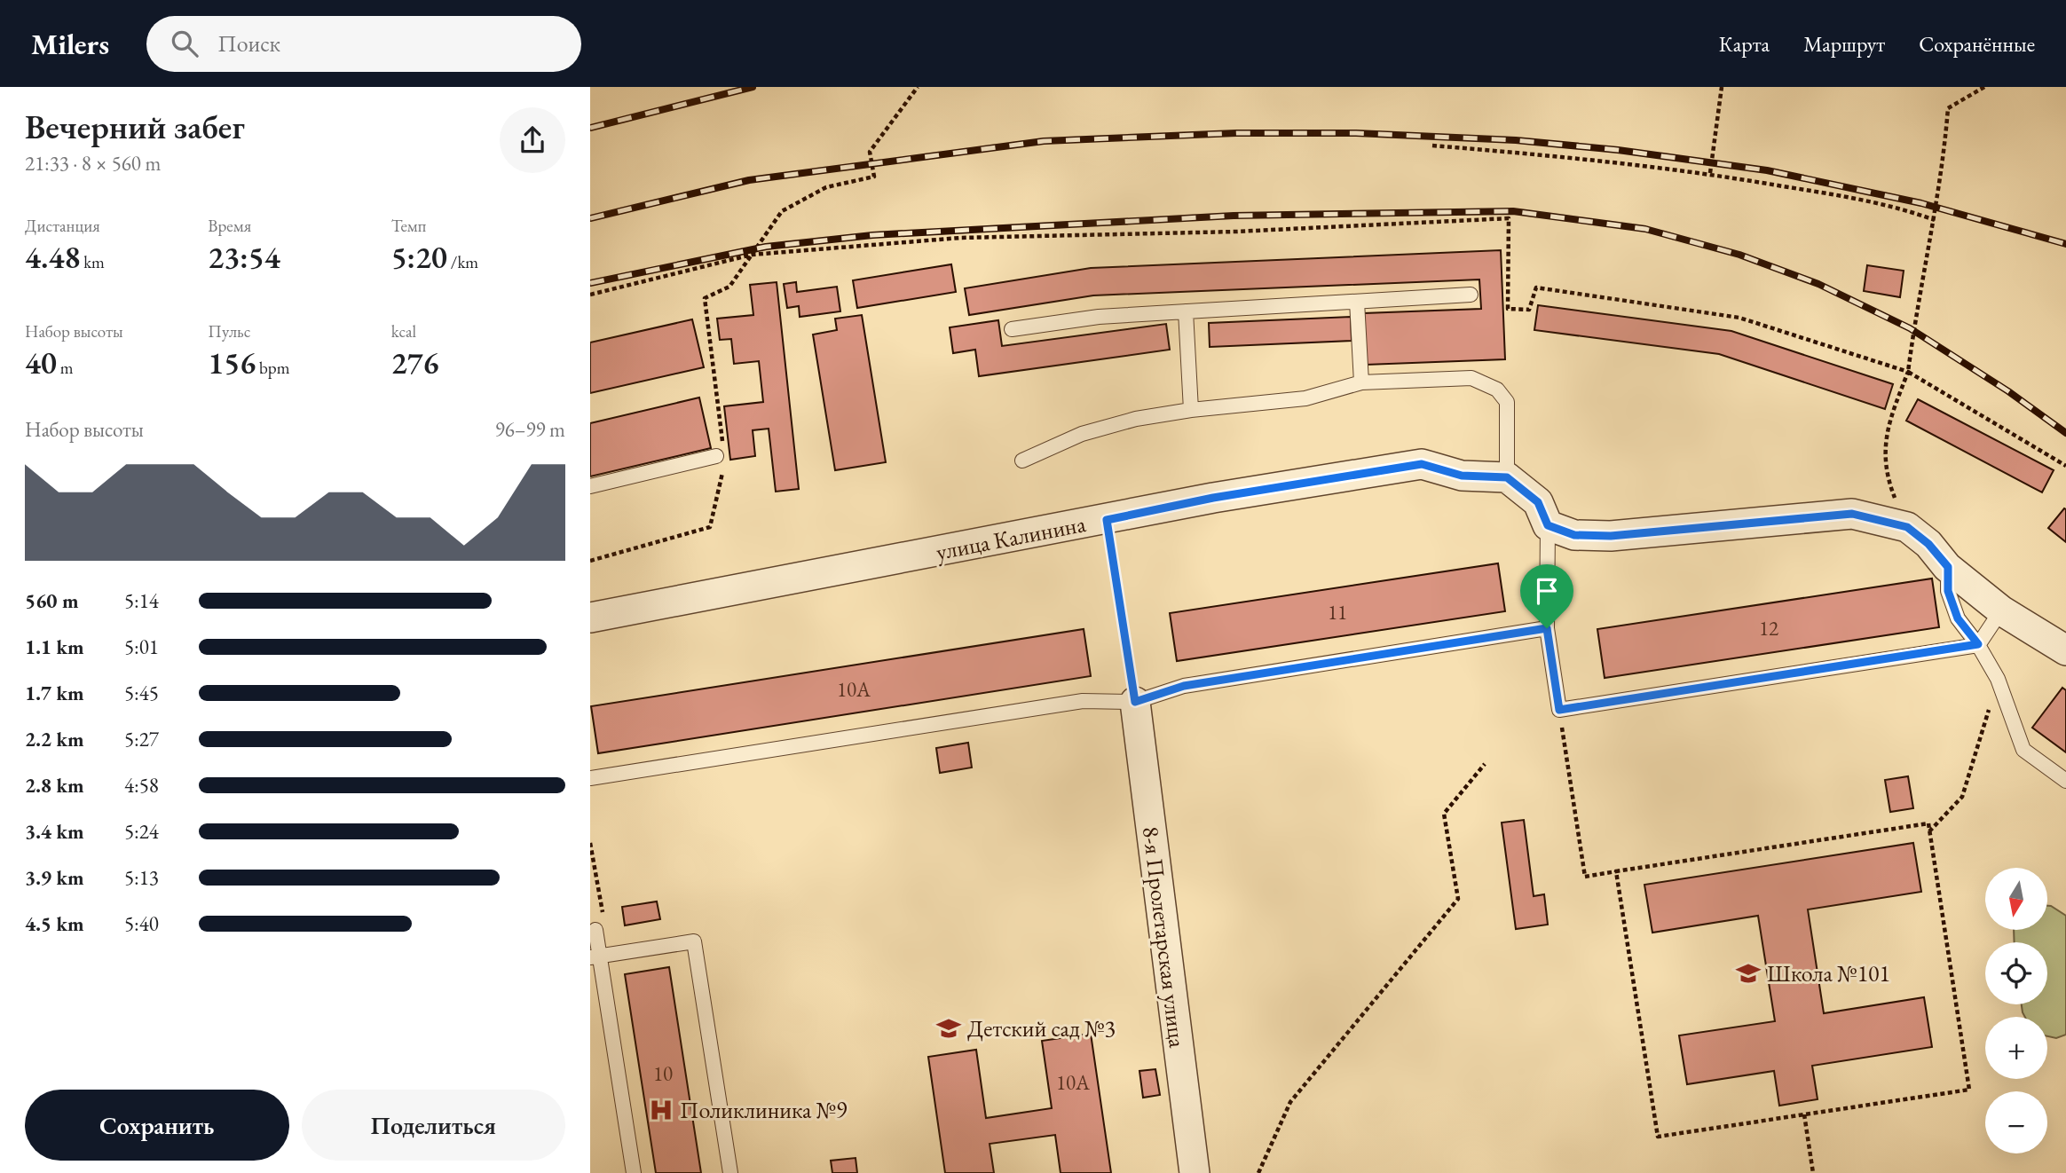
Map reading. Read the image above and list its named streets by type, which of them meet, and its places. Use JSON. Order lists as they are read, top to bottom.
{
  "streets": {
    "street": ["улица Калинина", "8-я Пролетарская улица"]
  },
  "places": {
    "school or university": ["Школа №101", "Детский сад №3"],
    "hospital": ["Поликлиника №9"]
  },
  "house_numbers": [
    "11",
    "12",
    "10А",
    "10",
    "10А"
  ],
  "north": "bottom",
  "page": {
    "header": "Milers",
    "search": "Поиск",
    "nav": ["Карта", "Маршрут", "Сохранённые"],
    "heading": ["Вечерний забег", "21:33 · 8 × 560 m"],
    "stats": [
      ["Дистанция", "4.48 km"],
      ["Время", "23:54"],
      ["Темп", "5:20 /km"],
      ["Набор высоты", "40 m"],
      ["Пульс", "156 bpm"],
      ["kcal", "276"]
    ],
    "chart": ["Набор высоты", "96–99 m"],
    "list": [
      {
        "name": "560 m",
        "note": "5:14"
      },
      {
        "name": "1.1 km",
        "note": "5:01"
      },
      {
        "name": "1.7 km",
        "note": "5:45"
      },
      {
        "name": "2.2 km",
        "note": "5:27"
      },
      {
        "name": "2.8 km",
        "note": "4:58"
      },
      {
        "name": "3.4 km",
        "note": "5:24"
      },
      {
        "name": "3.9 km",
        "note": "5:13"
      },
      {
        "name": "4.5 km",
        "note": "5:40"
      }
    ],
    "map_buttons": ["+", "−"],
    "buttons": ["Сохранить", "Поделиться"]
  }
}
